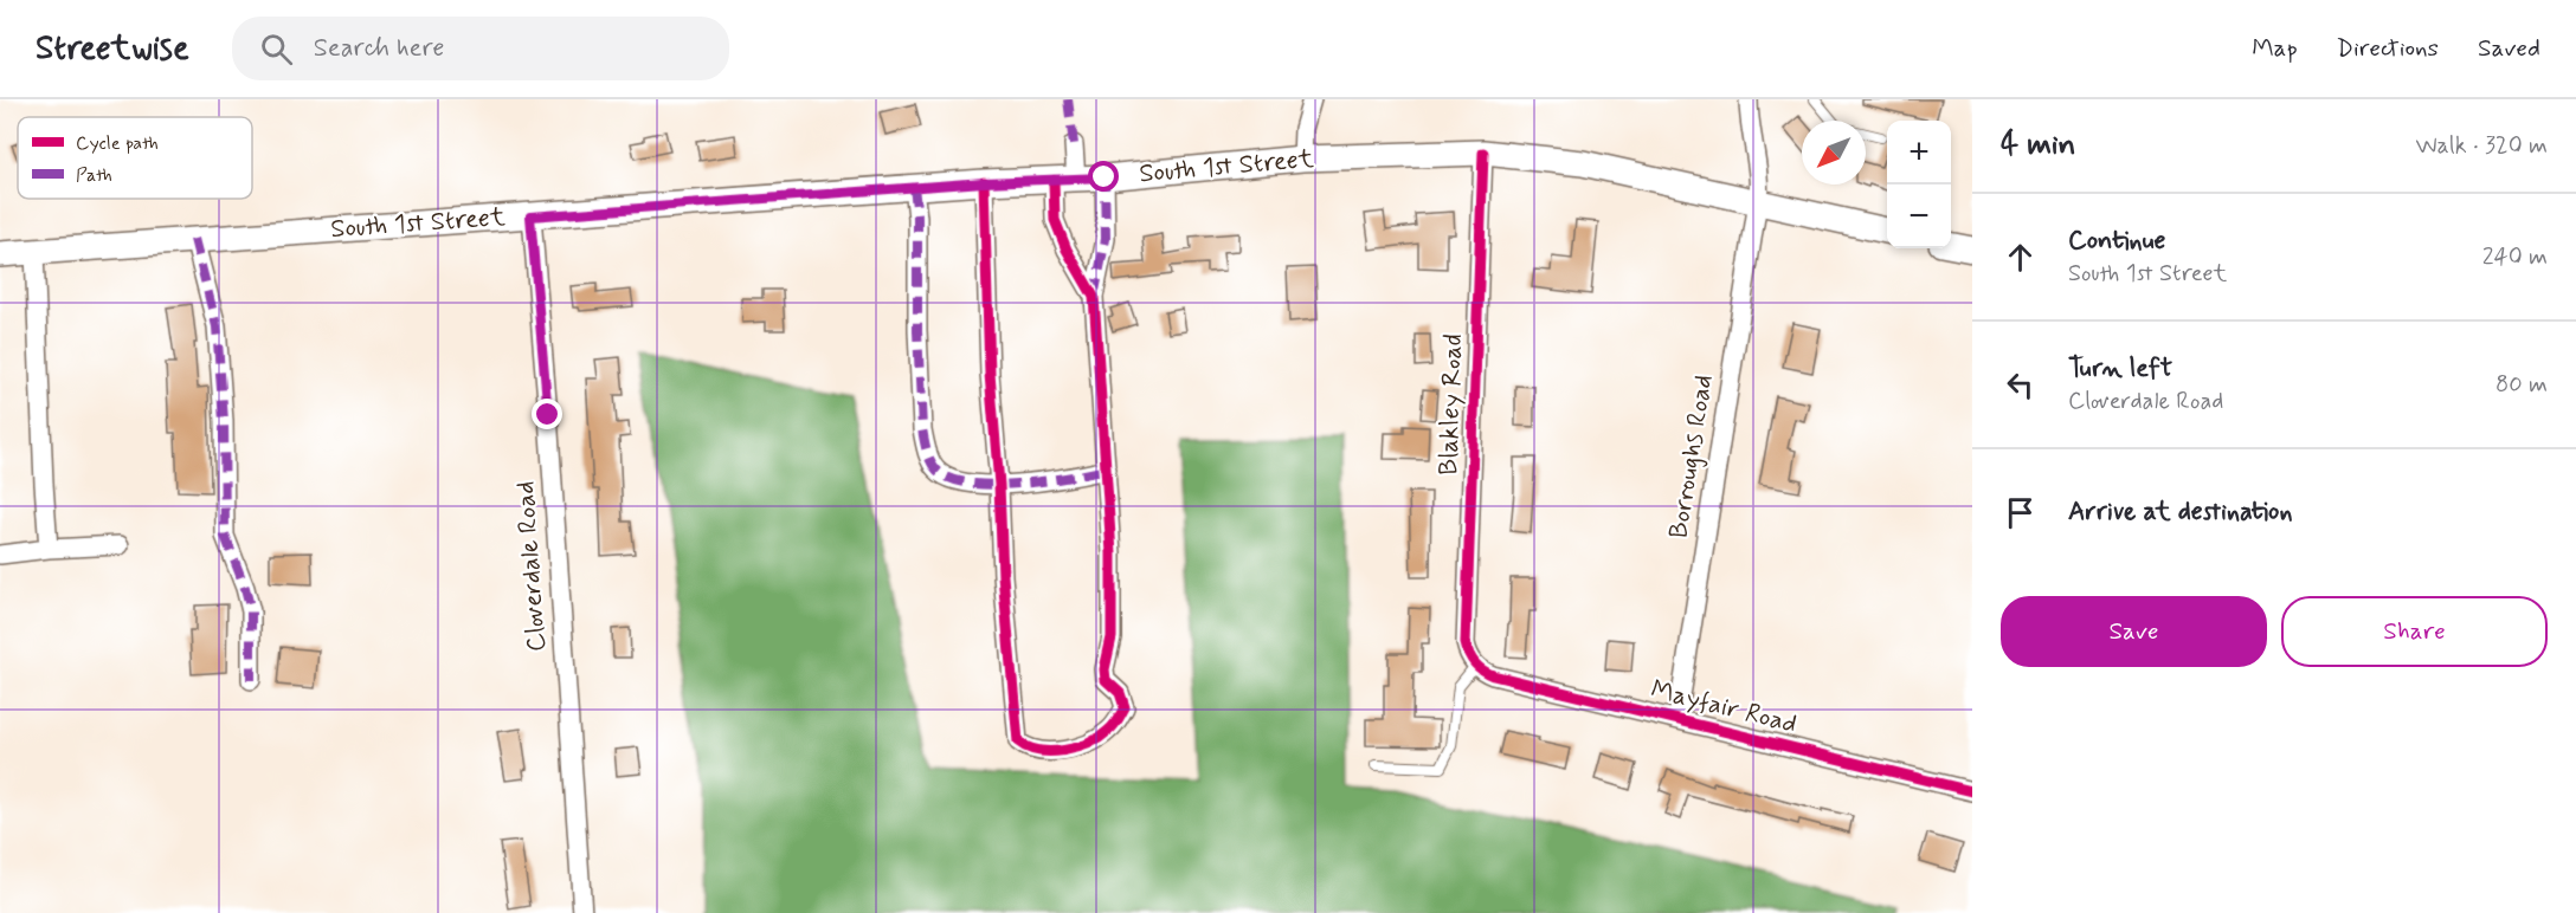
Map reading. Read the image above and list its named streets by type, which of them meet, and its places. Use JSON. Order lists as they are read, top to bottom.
{
  "streets": {
    "main road": ["South 1st Street"],
    "street": [
      "Blakley Road",
      "Borroughs Road",
      "Cloverdale Road",
      "Mayfair Road"
    ]
  },
  "crossings": [
    ["South 1st Street", "Blakley Road"],
    ["South 1st Street", "Borroughs Road"],
    ["South 1st Street", "Cloverdale Road"],
    ["Blakley Road", "Mayfair Road"],
    ["Borroughs Road", "Mayfair Road"]
  ],
  "legend": ["Cycle path", "Path"],
  "north": "bottom left",
  "page": {
    "header": "Streetwise",
    "search": "Search here",
    "nav": ["Map", "Directions", "Saved"],
    "heading": ["4 min", "Walk · 320 m"],
    "map_buttons": ["+", "−"],
    "list": [
      ["Continue", "South 1st Street", "240 m"],
      ["Turn left", "Cloverdale Road", "80 m"],
      "Arrive at destination"
    ],
    "buttons": ["Save", "Share"]
  }
}
